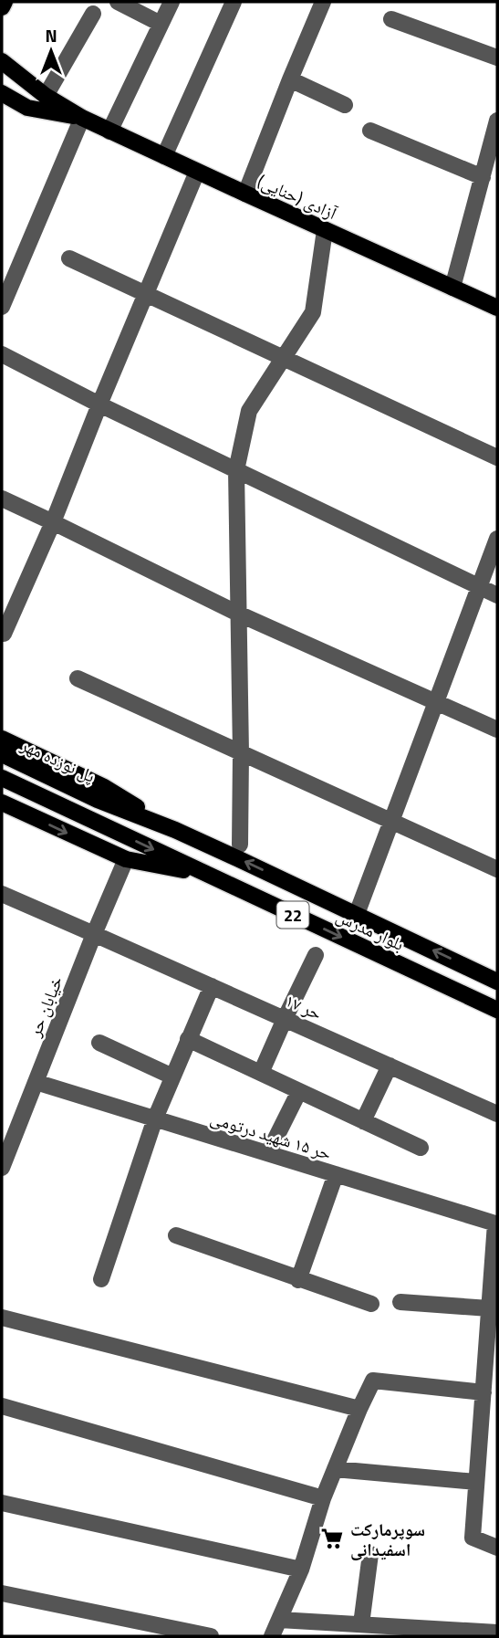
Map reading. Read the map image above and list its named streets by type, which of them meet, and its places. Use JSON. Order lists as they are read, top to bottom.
{
  "streets": {
    "main road": [
      "آزادی (حنایی)",
      "پل نوزده مهر",
      "22",
      "بلوار مدرس"
    ],
    "street": ["خیابان حر", "حر ۱۷", "حر ۱۵ شهید درتومی"]
  },
  "crossings": [
    ["پل نوزده مهر", "بلوار مدرس"],
    ["خیابان حر", "حر ۱۷"],
    ["خیابان حر", "حر ۱۵ شهید درتومی"]
  ],
  "places": {
    "supermarket": ["سوپرمارکت اسفیدانی"]
  },
  "north": "top"
}
